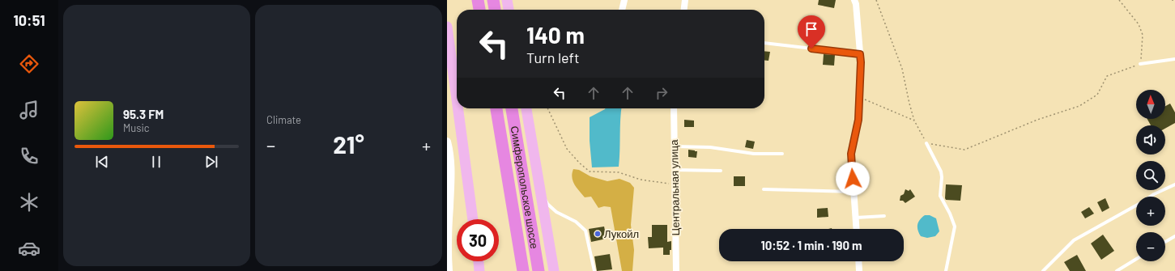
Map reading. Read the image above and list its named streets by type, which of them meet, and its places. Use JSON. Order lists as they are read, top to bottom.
{
  "streets": {
    "highway": ["Симферопольское шоссе"],
    "street": ["Центральная улица"]
  },
  "places": ["Лукойл"],
  "north": "top",
  "page": {
    "tabs": "10:51",
    "tile": "Climate",
    "turn": ["140 m", "Turn left"],
    "map_buttons": ["+", "−"],
    "song": ["95.3 FM", "Music"],
    "heat": ["−", "21°", "+"],
    "limit": "30",
    "trip": "10:52 · 1 min · 190 m"
  }
}
